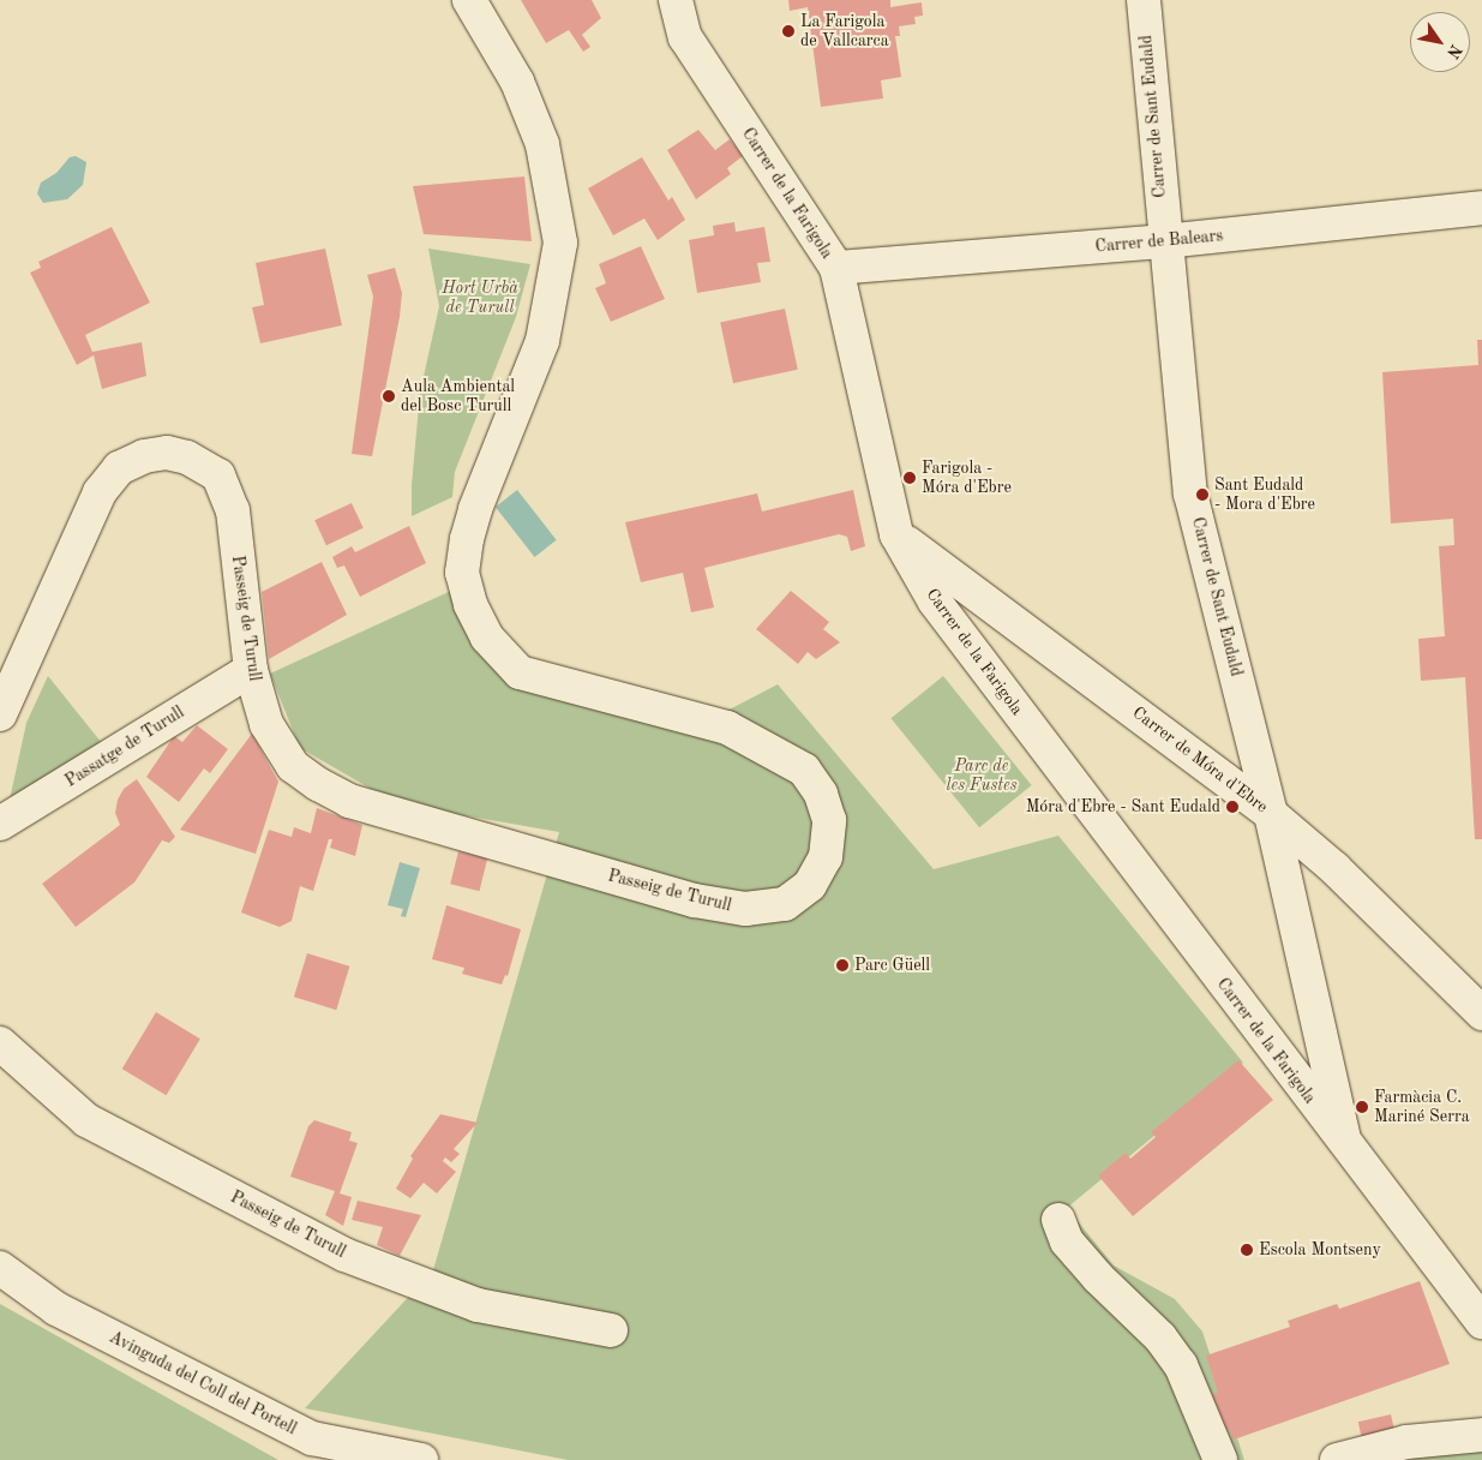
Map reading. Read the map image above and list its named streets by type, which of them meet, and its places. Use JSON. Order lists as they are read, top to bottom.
{
  "streets": {
    "street": [
      "Carrer de Sant Eudald",
      "Carrer de la Farigola",
      "Carrer de Balears",
      "Passeig de Turull",
      "Passatge de Turull",
      "Carrer de Móra d'Ebre",
      "Avinguda del Coll del Portell"
    ]
  },
  "crossings": [
    ["Carrer de Sant Eudald", "Carrer de la Farigola"],
    ["Carrer de Sant Eudald", "Carrer de Balears"],
    ["Carrer de Sant Eudald", "Carrer de Móra d'Ebre"],
    ["Carrer de la Farigola", "Carrer de Balears"],
    ["Carrer de la Farigola", "Carrer de Móra d'Ebre"],
    ["Passeig de Turull", "Passatge de Turull"]
  ],
  "parks": ["Hort Urbà de Turull", "Parc de les Fustes"],
  "places": [
    "La Farigola de Vallcarca",
    "Aula Ambiental del Bosc Turull",
    "Farigola - Móra d'Ebre",
    "Sant Eudald - Mora d'Ebre",
    "Móra d'Ebre - Sant Eudald",
    "Parc Güell",
    "Farmàcia C. Mariné Serra",
    "Escola Montseny"
  ],
  "north": "bottom right"
}
